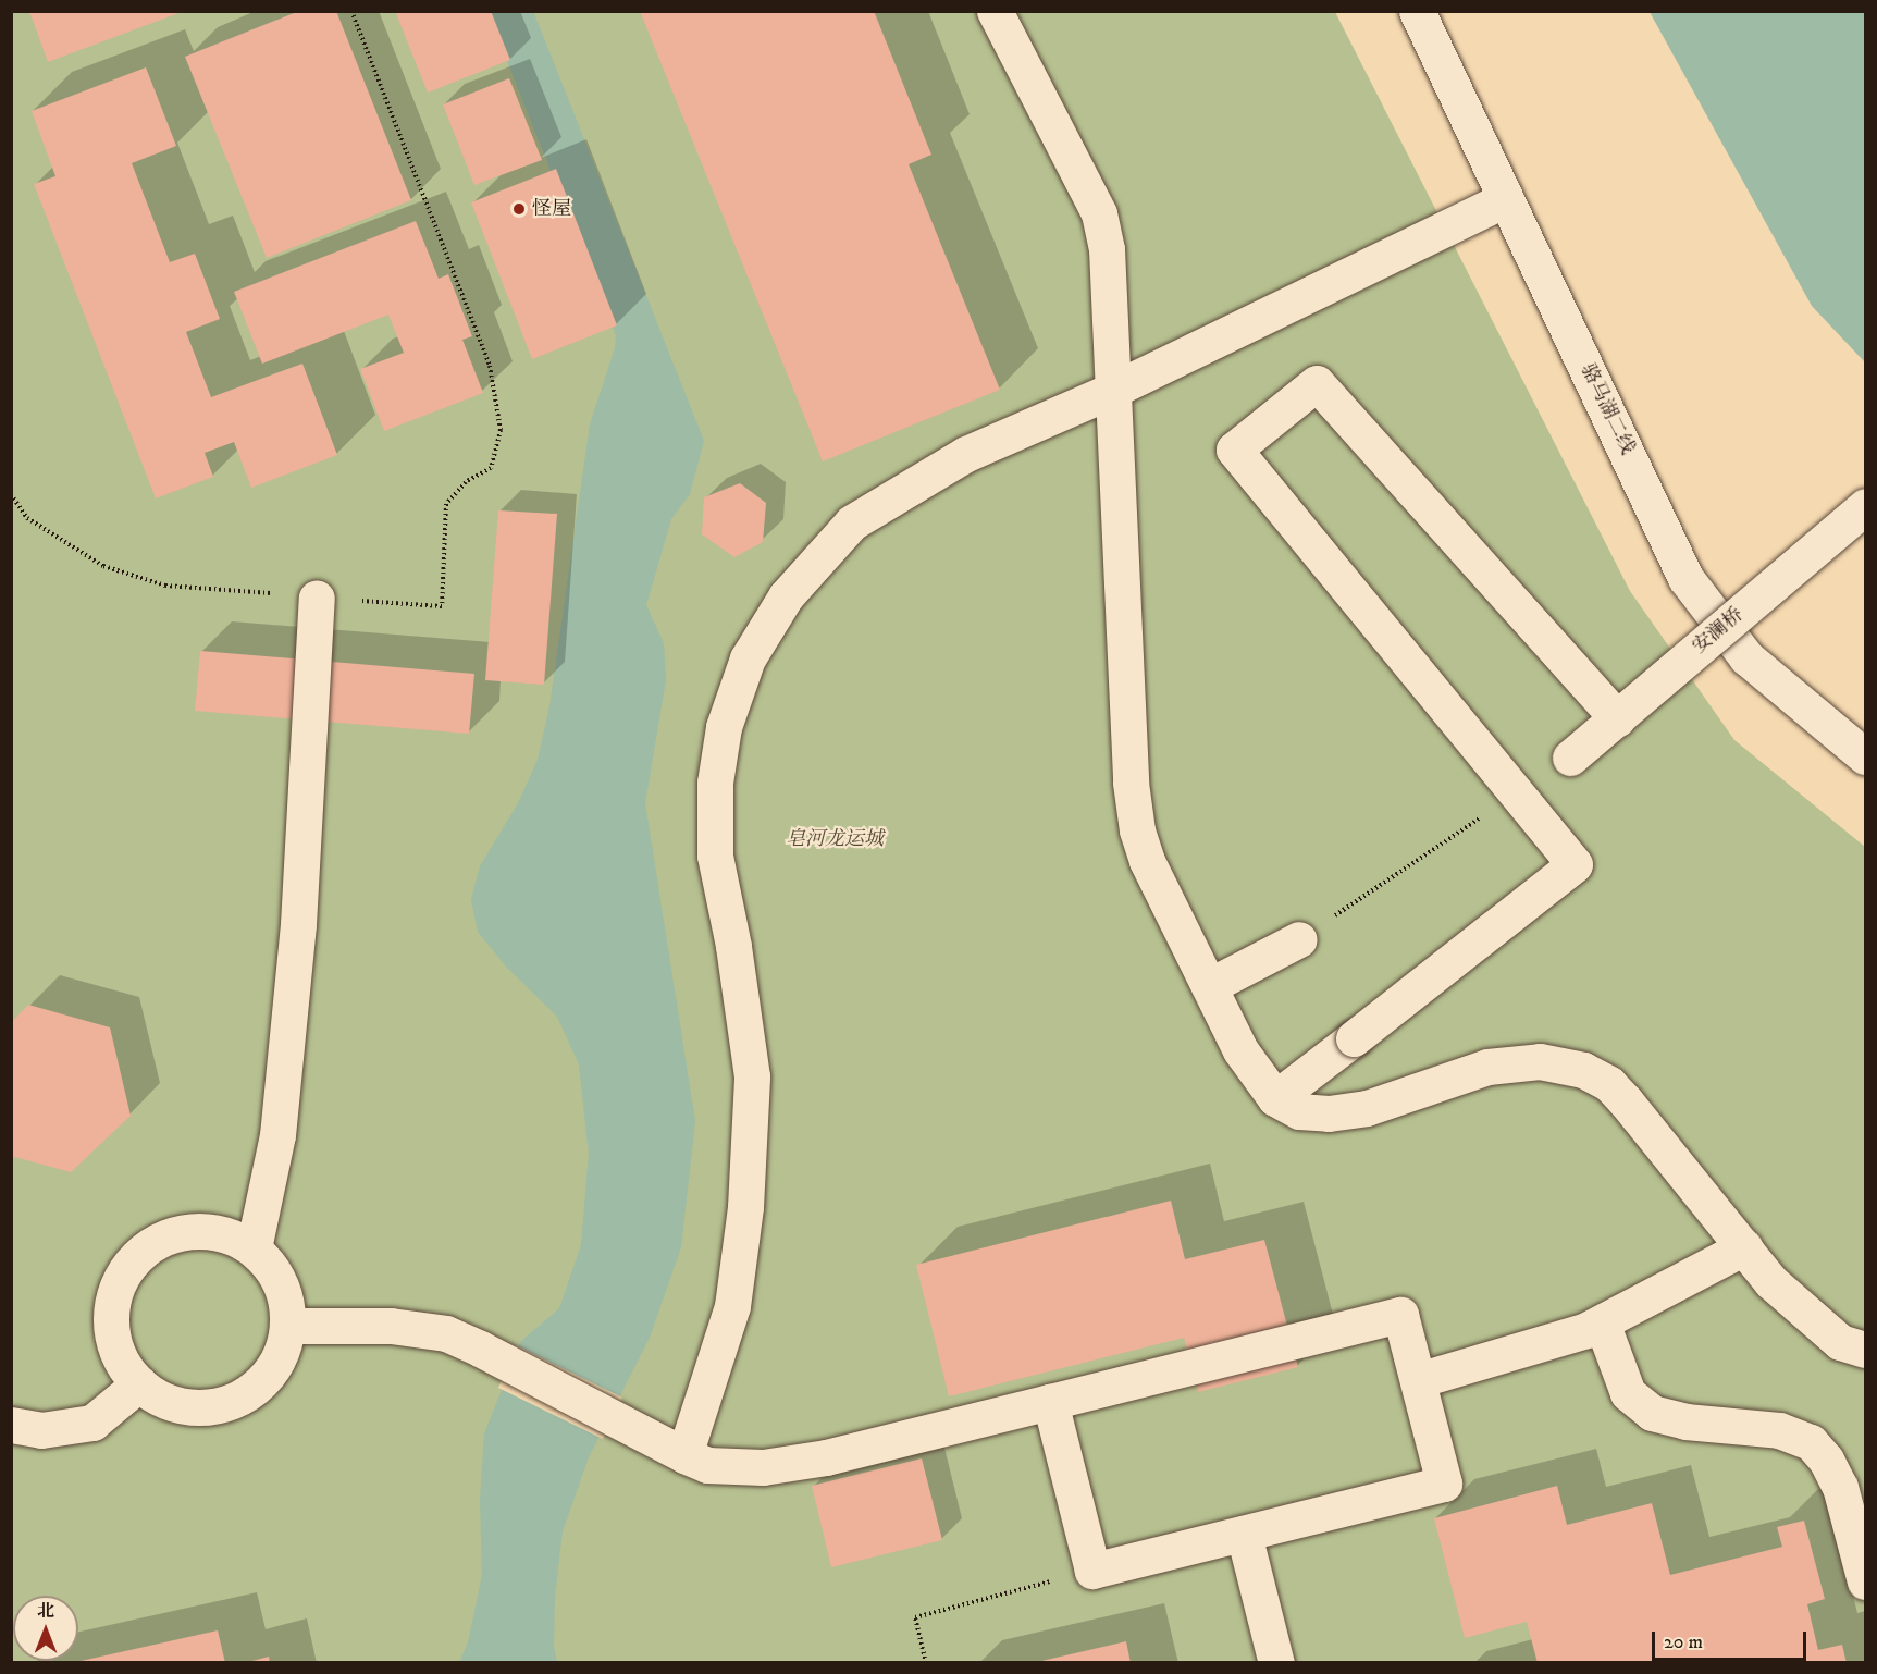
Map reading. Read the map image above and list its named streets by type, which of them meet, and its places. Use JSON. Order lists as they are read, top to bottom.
{
  "streets": {
    "street": ["骆马湖二线", "安澜桥"]
  },
  "parks": ["皂河龙运城"],
  "places": ["怪屋"],
  "scale_bar": "20 m",
  "north": "top"
}
